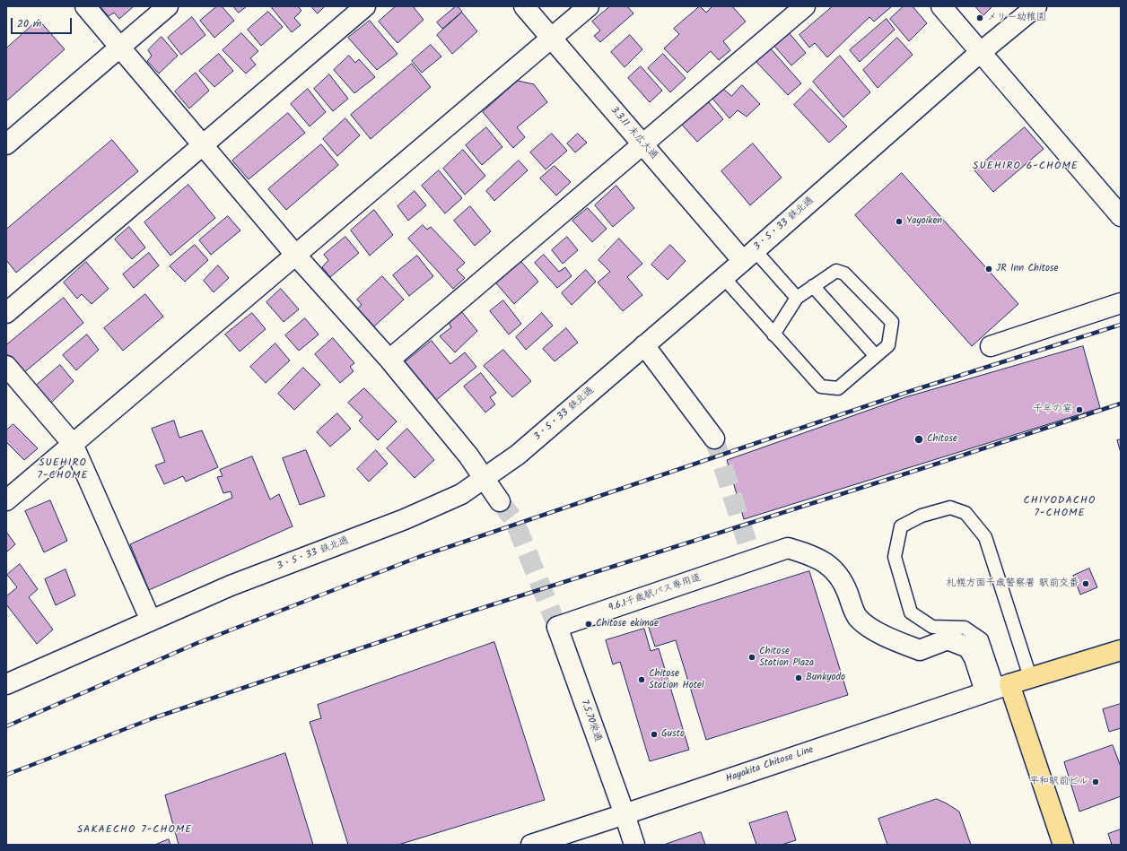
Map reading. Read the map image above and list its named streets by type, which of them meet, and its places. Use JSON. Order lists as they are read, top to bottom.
{
  "streets": {
    "street": [
      "3.3.11 末広大通",
      "3・5・33 鉄北通",
      "9.6.1千歳駅バス専用道",
      "7.5.70栄通",
      "Hayakita Chitose Line"
    ]
  },
  "crossings": [
    ["3.3.11 末広大通", "3・5・33 鉄北通"],
    ["9.6.1千歳駅バス専用道", "7.5.70栄通"],
    ["9.6.1千歳駅バス専用道", "Hayakita Chitose Line"],
    ["7.5.70栄通", "Hayakita Chitose Line"]
  ],
  "districts": [
    "SUEHIRO 6-CHOME",
    "SUEHIRO 7-CHOME",
    "CHIYODACHO 7-CHOME",
    "SAKAECHO 7-CHOME"
  ],
  "places": [
    "メリー幼稚園",
    "Yayoiken",
    "JR Inn Chitose",
    "千年の宴",
    "Chitose",
    "札幌方面千歳警察署 駅前交番",
    "Chitose ekimae",
    "Chitose Station Plaza",
    "Bunkyodo",
    "Chitose Station Hotel",
    "Gusto",
    "平和駅前ビル"
  ],
  "scale_bar": "20 m"
}
